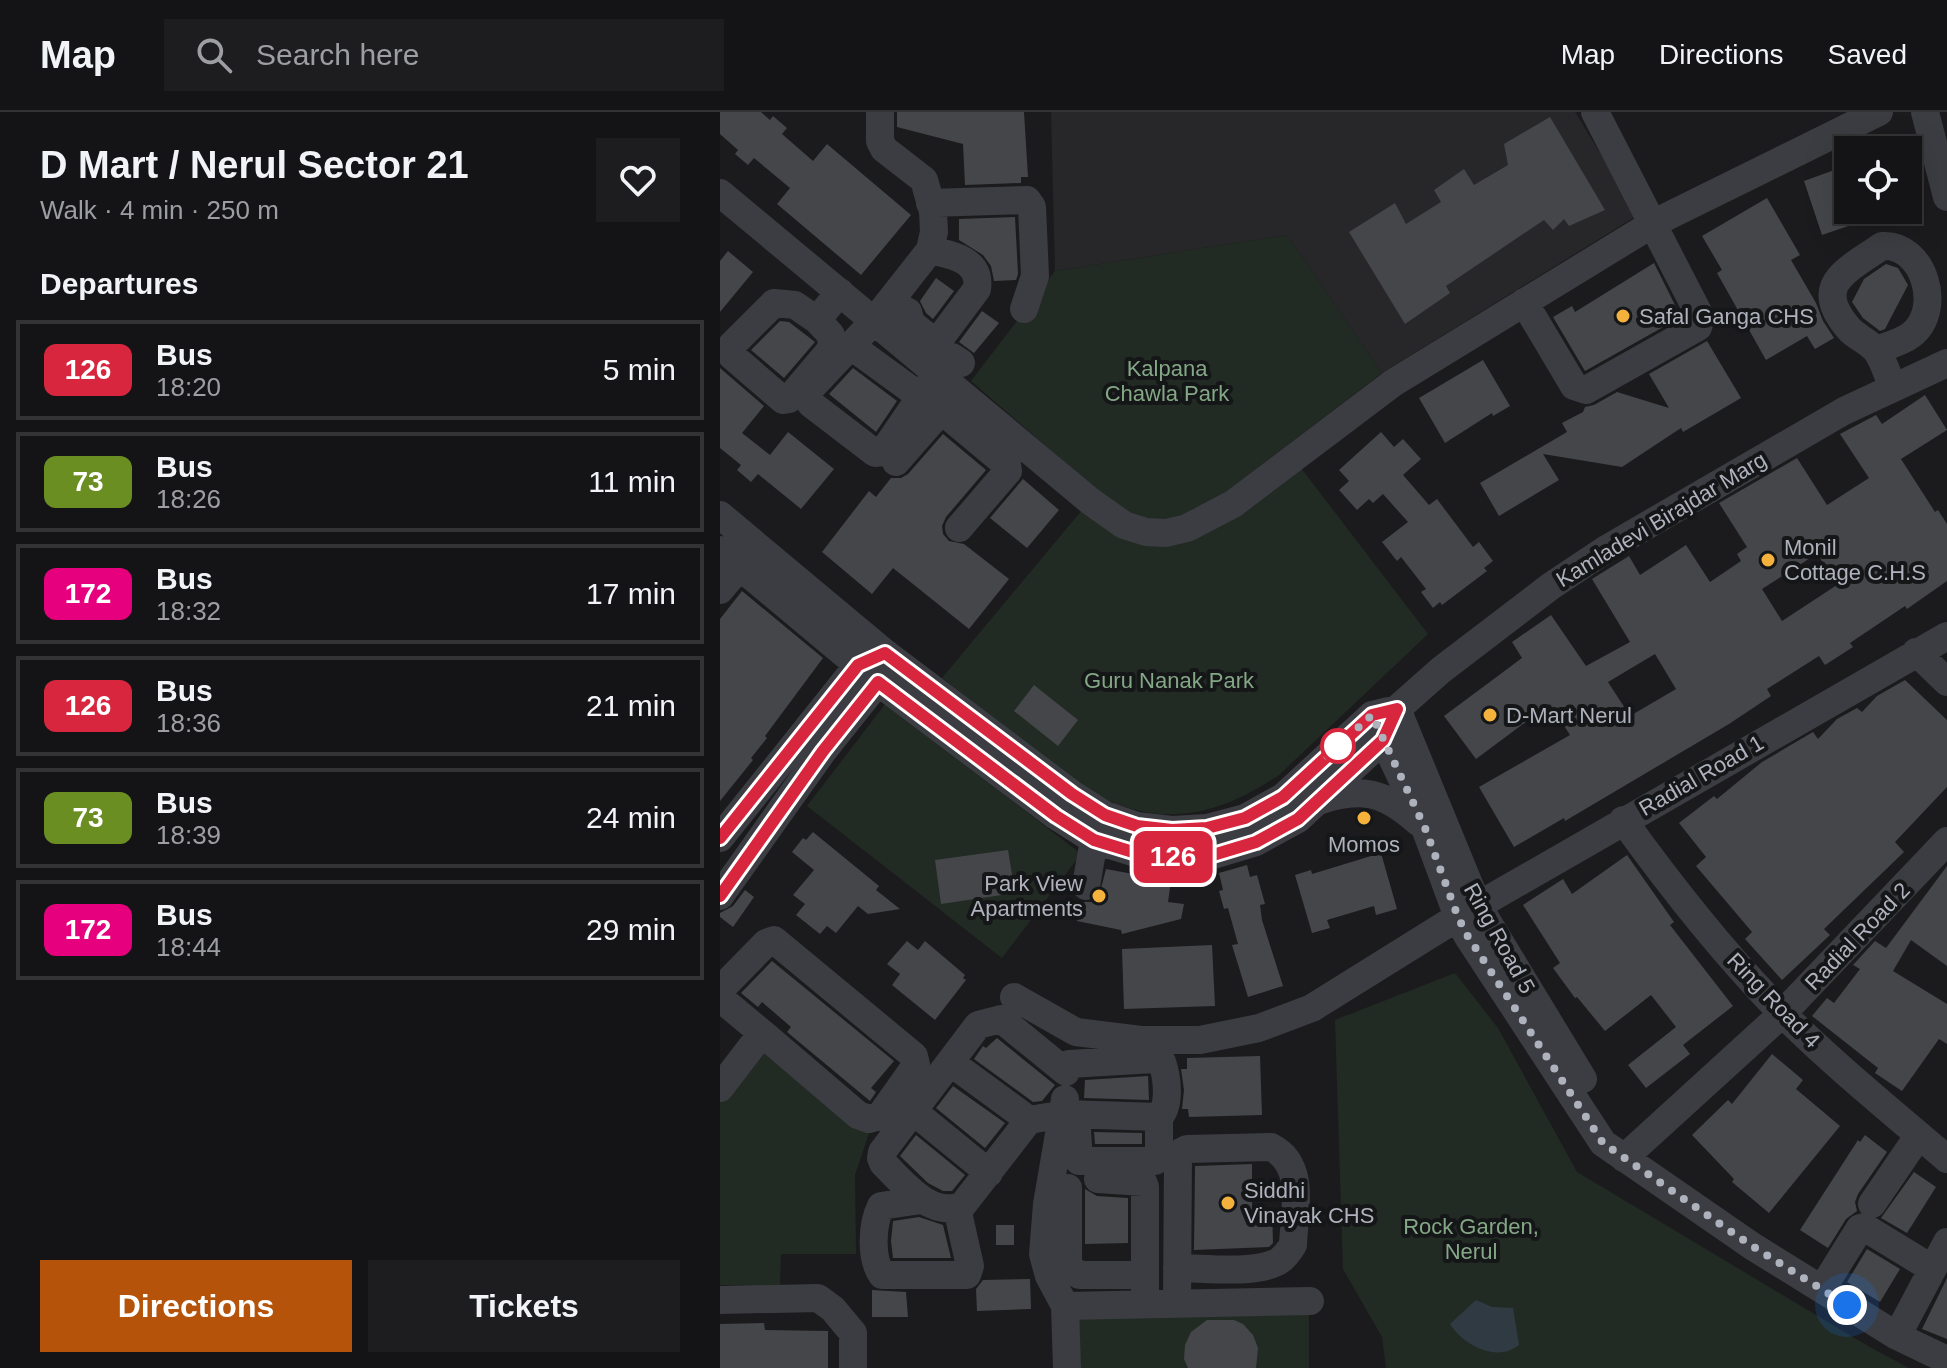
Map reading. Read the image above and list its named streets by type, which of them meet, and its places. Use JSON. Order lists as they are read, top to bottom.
{
  "streets": {
    "street": [
      "Kamladevi Birajdar Marg",
      "Radial Road 1",
      "Radial Road 2",
      "Ring Road 5",
      "Ring Road 4"
    ]
  },
  "crossings": [
    ["Kamladevi Birajdar Marg", "Ring Road 5"],
    ["Radial Road 1", "Ring Road 5"],
    ["Radial Road 1", "Ring Road 4"],
    ["Radial Road 2", "Ring Road 5"],
    ["Radial Road 2", "Ring Road 4"]
  ],
  "parks": ["Kalpana Chawla Park", "Guru Nanak Park", "Rock Garden, Nerul"],
  "places": [
    "Safal Ganga CHS",
    "Monil Cottage C.H.S",
    "D-Mart Nerul",
    "Momos",
    "Park View Apartments",
    "Siddhi Vinayak CHS"
  ],
  "lines": ["bus line 126"],
  "page": {
    "header": "Map",
    "search": "Search here",
    "nav": ["Map", "Directions", "Saved"],
    "heading": [
      ["D Mart / Nerul Sector 21", "Walk · 4 min · 250 m"],
      "Departures"
    ],
    "on_map": "126",
    "list": [
      {
        "mark": "126",
        "name": "Bus",
        "note": "18:20",
        "value": "5 min"
      },
      {
        "mark": "73",
        "name": "Bus",
        "note": "18:26",
        "value": "11 min"
      },
      {
        "mark": "172",
        "name": "Bus",
        "note": "18:32",
        "value": "17 min"
      },
      {
        "mark": "126",
        "name": "Bus",
        "note": "18:36",
        "value": "21 min"
      },
      {
        "mark": "73",
        "name": "Bus",
        "note": "18:39",
        "value": "24 min"
      },
      {
        "mark": "172",
        "name": "Bus",
        "note": "18:44",
        "value": "29 min"
      }
    ],
    "buttons": ["Directions", "Tickets"]
  }
}
